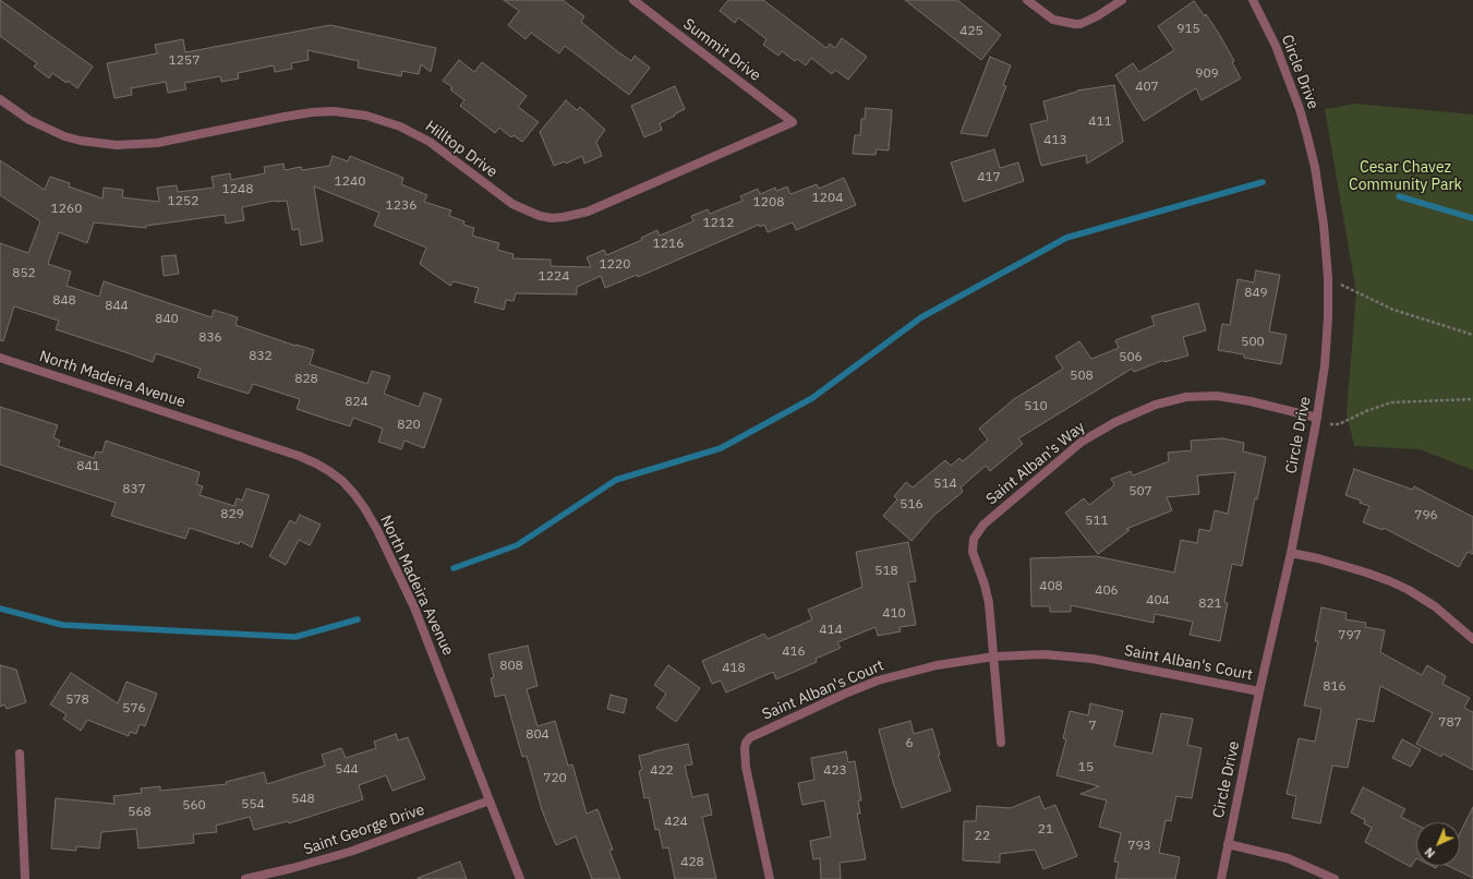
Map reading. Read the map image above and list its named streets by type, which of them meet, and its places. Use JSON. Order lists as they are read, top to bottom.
{
  "streets": {
    "street": [
      "Summit Drive",
      "Circle Drive",
      "Hilltop Drive",
      "North Madeira Avenue",
      "Saint Alban's Way",
      "Saint Alban's Court",
      "Saint George Drive"
    ]
  },
  "crossings": [
    ["Summit Drive", "Hilltop Drive"],
    ["Circle Drive", "Saint Alban's Way"],
    ["Circle Drive", "Saint Alban's Court"],
    ["North Madeira Avenue", "Saint George Drive"],
    ["Saint Alban's Way", "Saint Alban's Court"]
  ],
  "parks": ["Cesar Chavez Community Park"],
  "house_numbers": [
    "915",
    "425",
    "1257",
    "909",
    "407",
    "411",
    "413",
    "417",
    "1240",
    "1248",
    "1204",
    "1252",
    "1208",
    "1236",
    "1260",
    "1212",
    "1216",
    "1220",
    "852",
    "1224",
    "849",
    "848",
    "844",
    "840",
    "836",
    "500",
    "832",
    "506",
    "508",
    "828",
    "824",
    "510",
    "820",
    "841",
    "514",
    "837",
    "507",
    "516",
    "829",
    "796",
    "511",
    "518",
    "408",
    "406",
    "404",
    "821",
    "410",
    "414",
    "797",
    "416",
    "808",
    "418",
    "816",
    "578",
    "576",
    "787",
    "7",
    "804",
    "6",
    "15",
    "544",
    "422",
    "423",
    "720",
    "548",
    "554",
    "560",
    "568",
    "424",
    "21",
    "22",
    "793",
    "428"
  ],
  "north": "bottom left"
}
